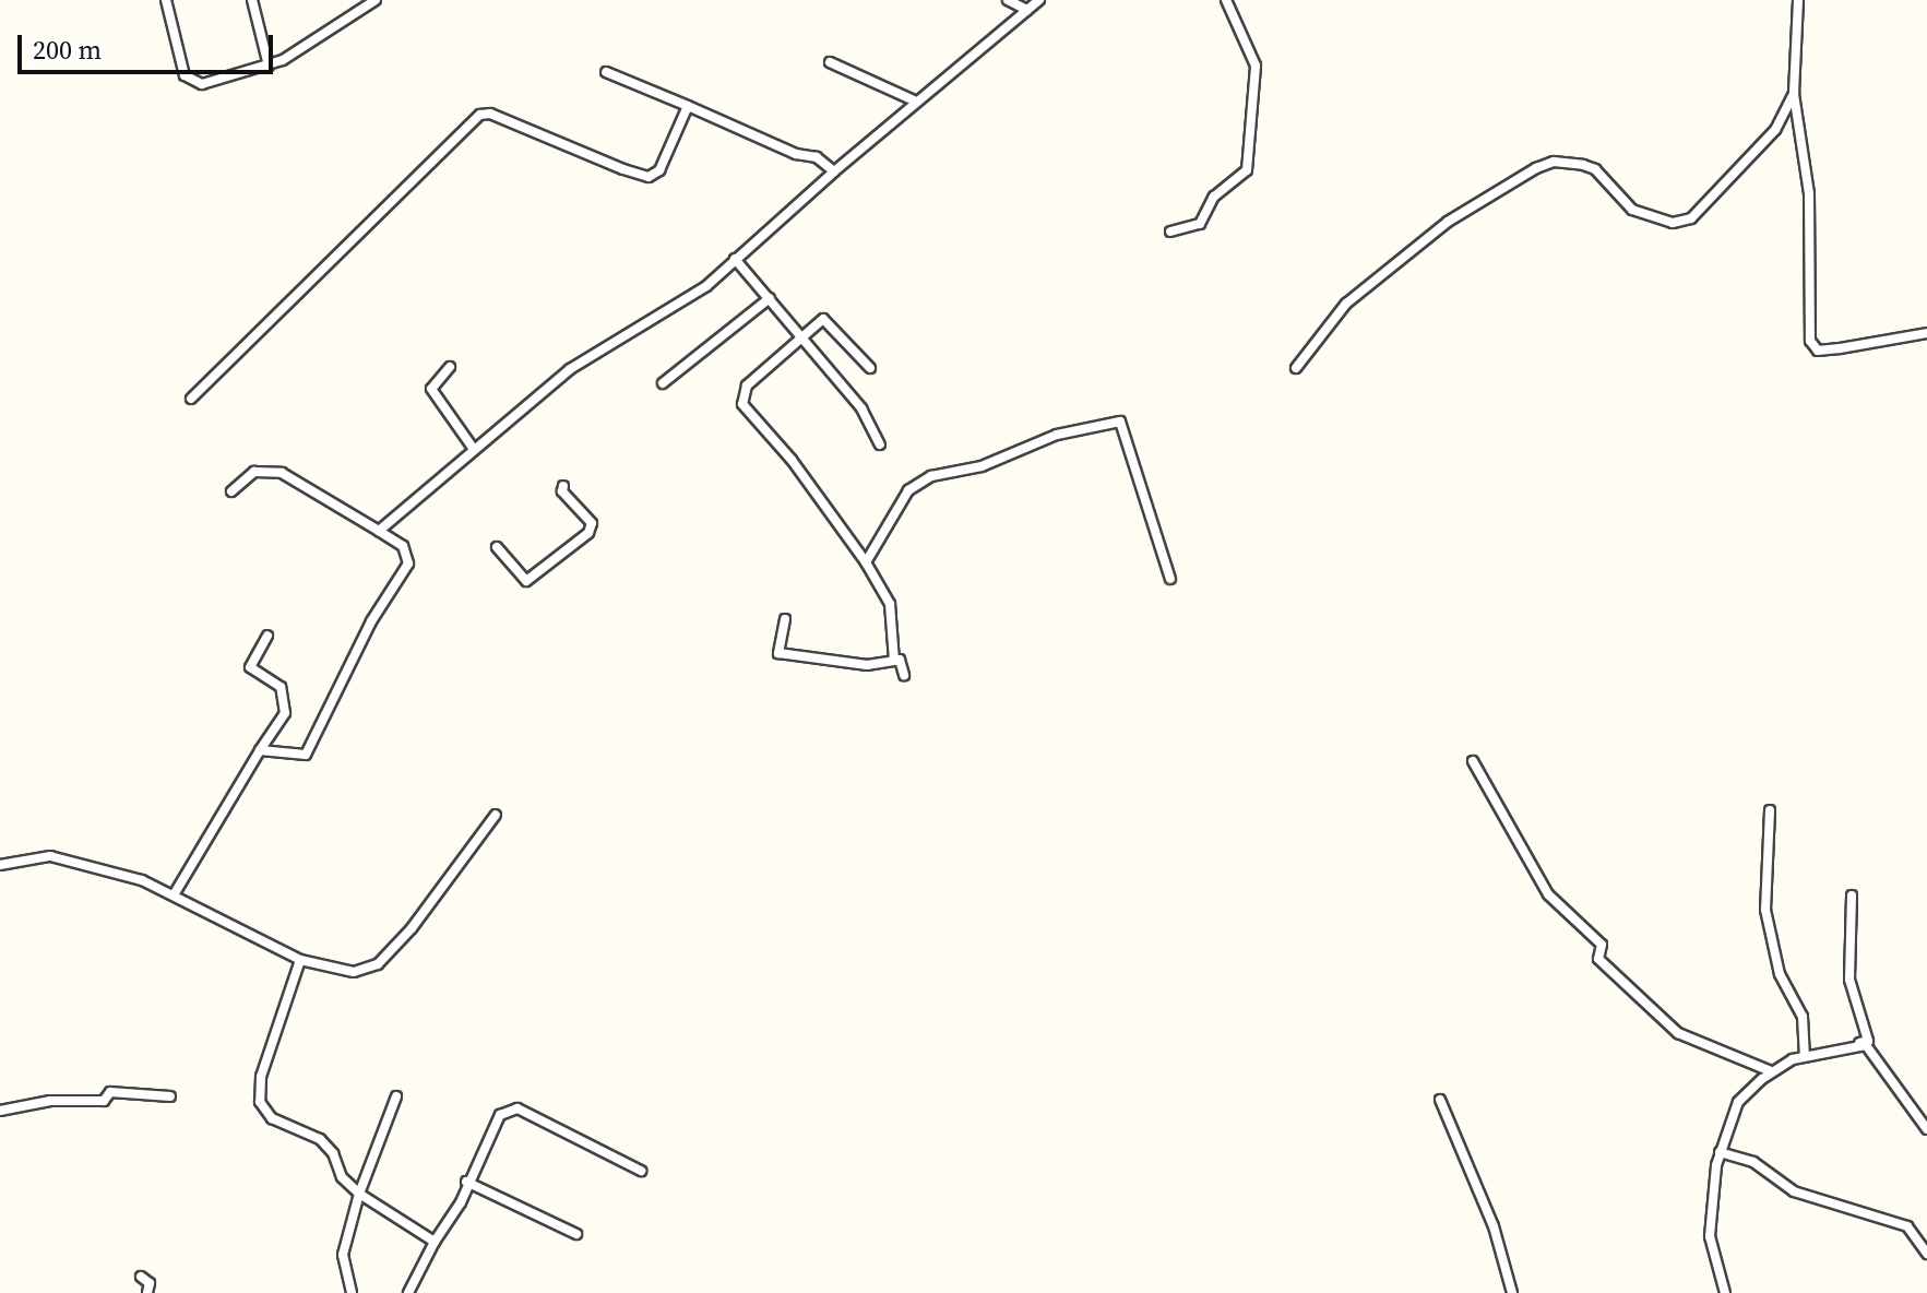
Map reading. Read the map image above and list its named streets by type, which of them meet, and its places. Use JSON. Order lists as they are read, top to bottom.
{
  "scale_bar": "200 m"
}
